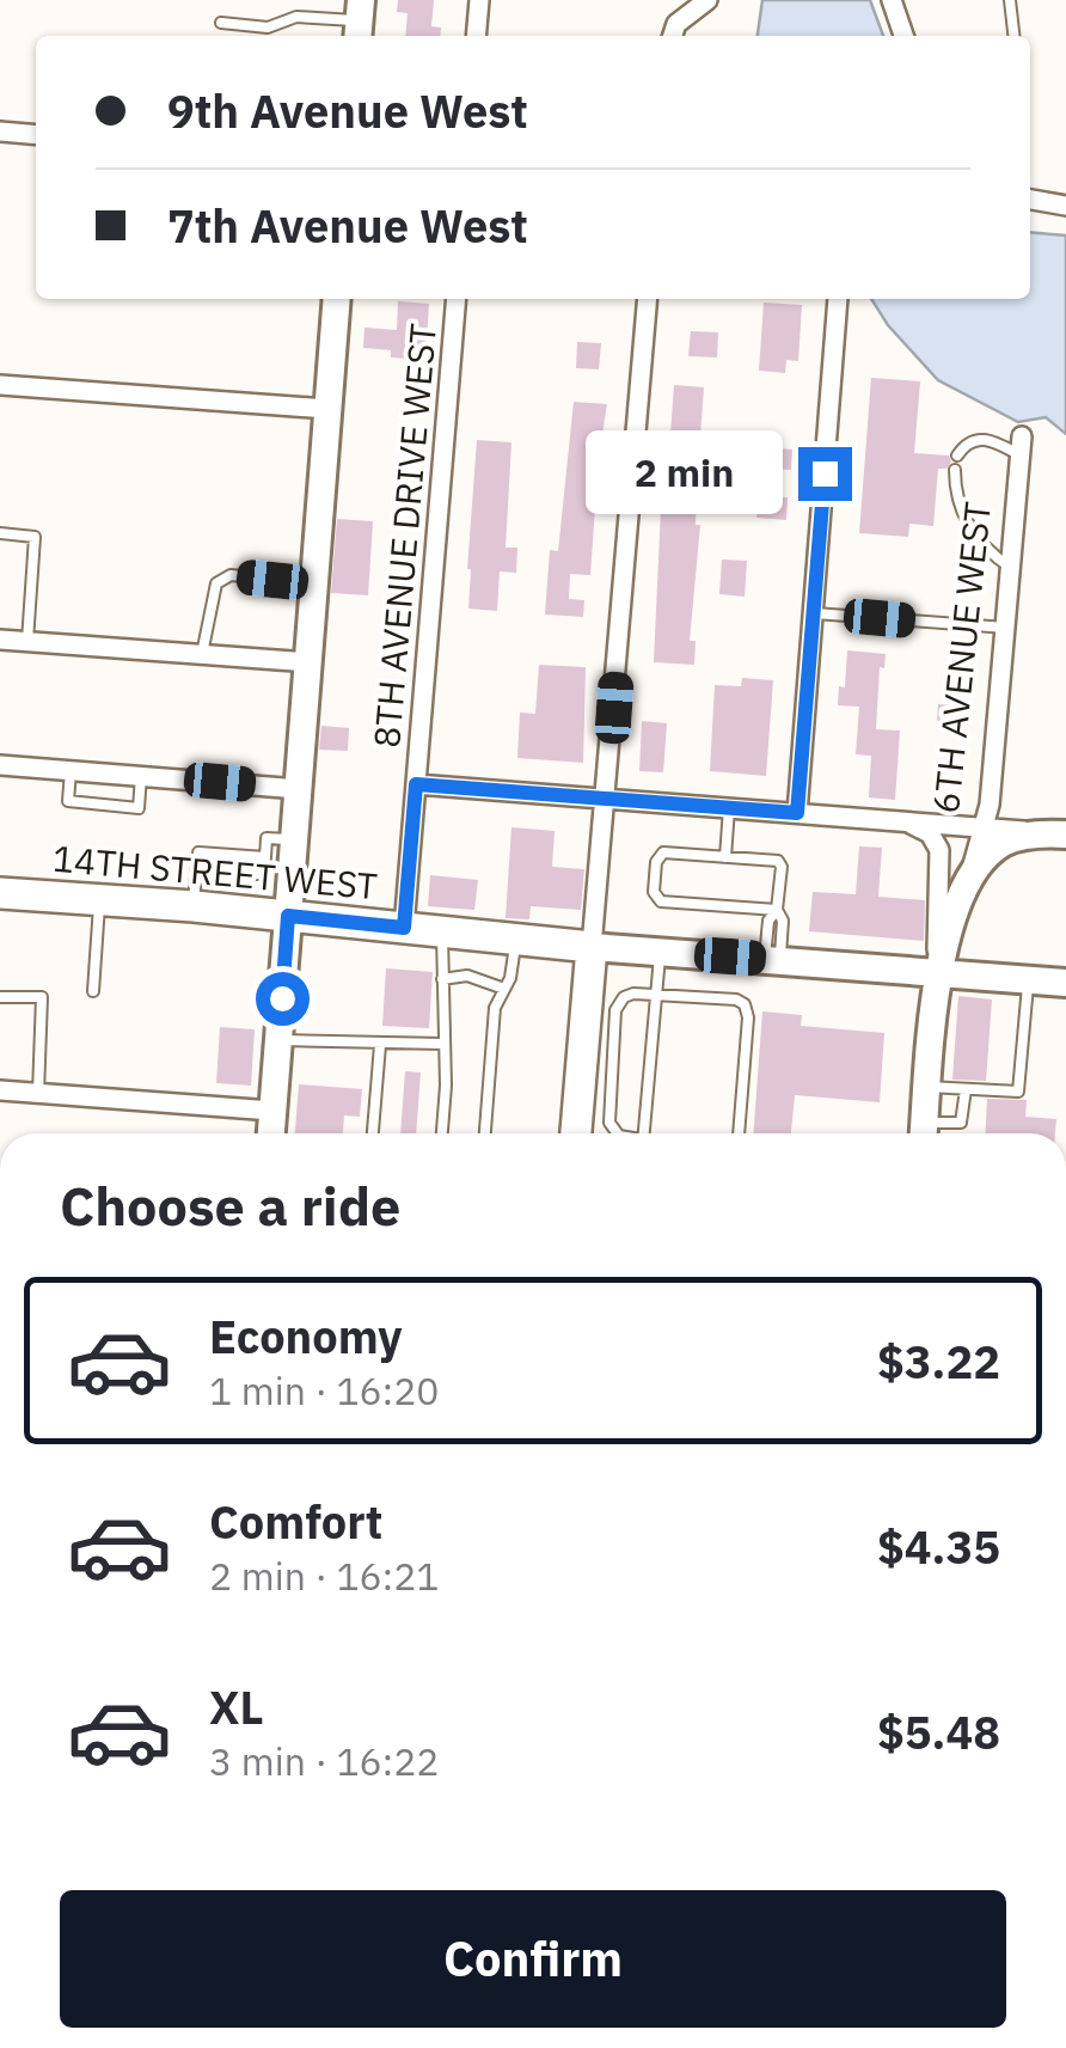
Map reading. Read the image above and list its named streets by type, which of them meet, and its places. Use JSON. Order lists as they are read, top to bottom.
{
  "streets": {
    "main road": ["14TH STREET WEST"],
    "street": ["8TH AVENUE DRIVE WEST", "6TH AVENUE WEST"]
  },
  "crossings": [
    ["8TH AVENUE DRIVE WEST", "14TH STREET WEST"],
    ["6TH AVENUE WEST", "14TH STREET WEST"]
  ],
  "page": {
    "banner": ["9th Avenue West", "7th Avenue West"],
    "bubble": "2 min",
    "heading": "Choose a ride",
    "list": [
      {
        "name": "Economy",
        "note": "1 min · 16:20",
        "value": "$3.22"
      },
      {
        "name": "Comfort",
        "note": "2 min · 16:21",
        "value": "$4.35"
      },
      {
        "name": "XL",
        "note": "3 min · 16:22",
        "value": "$5.48"
      }
    ],
    "buttons": "Confirm"
  }
}
